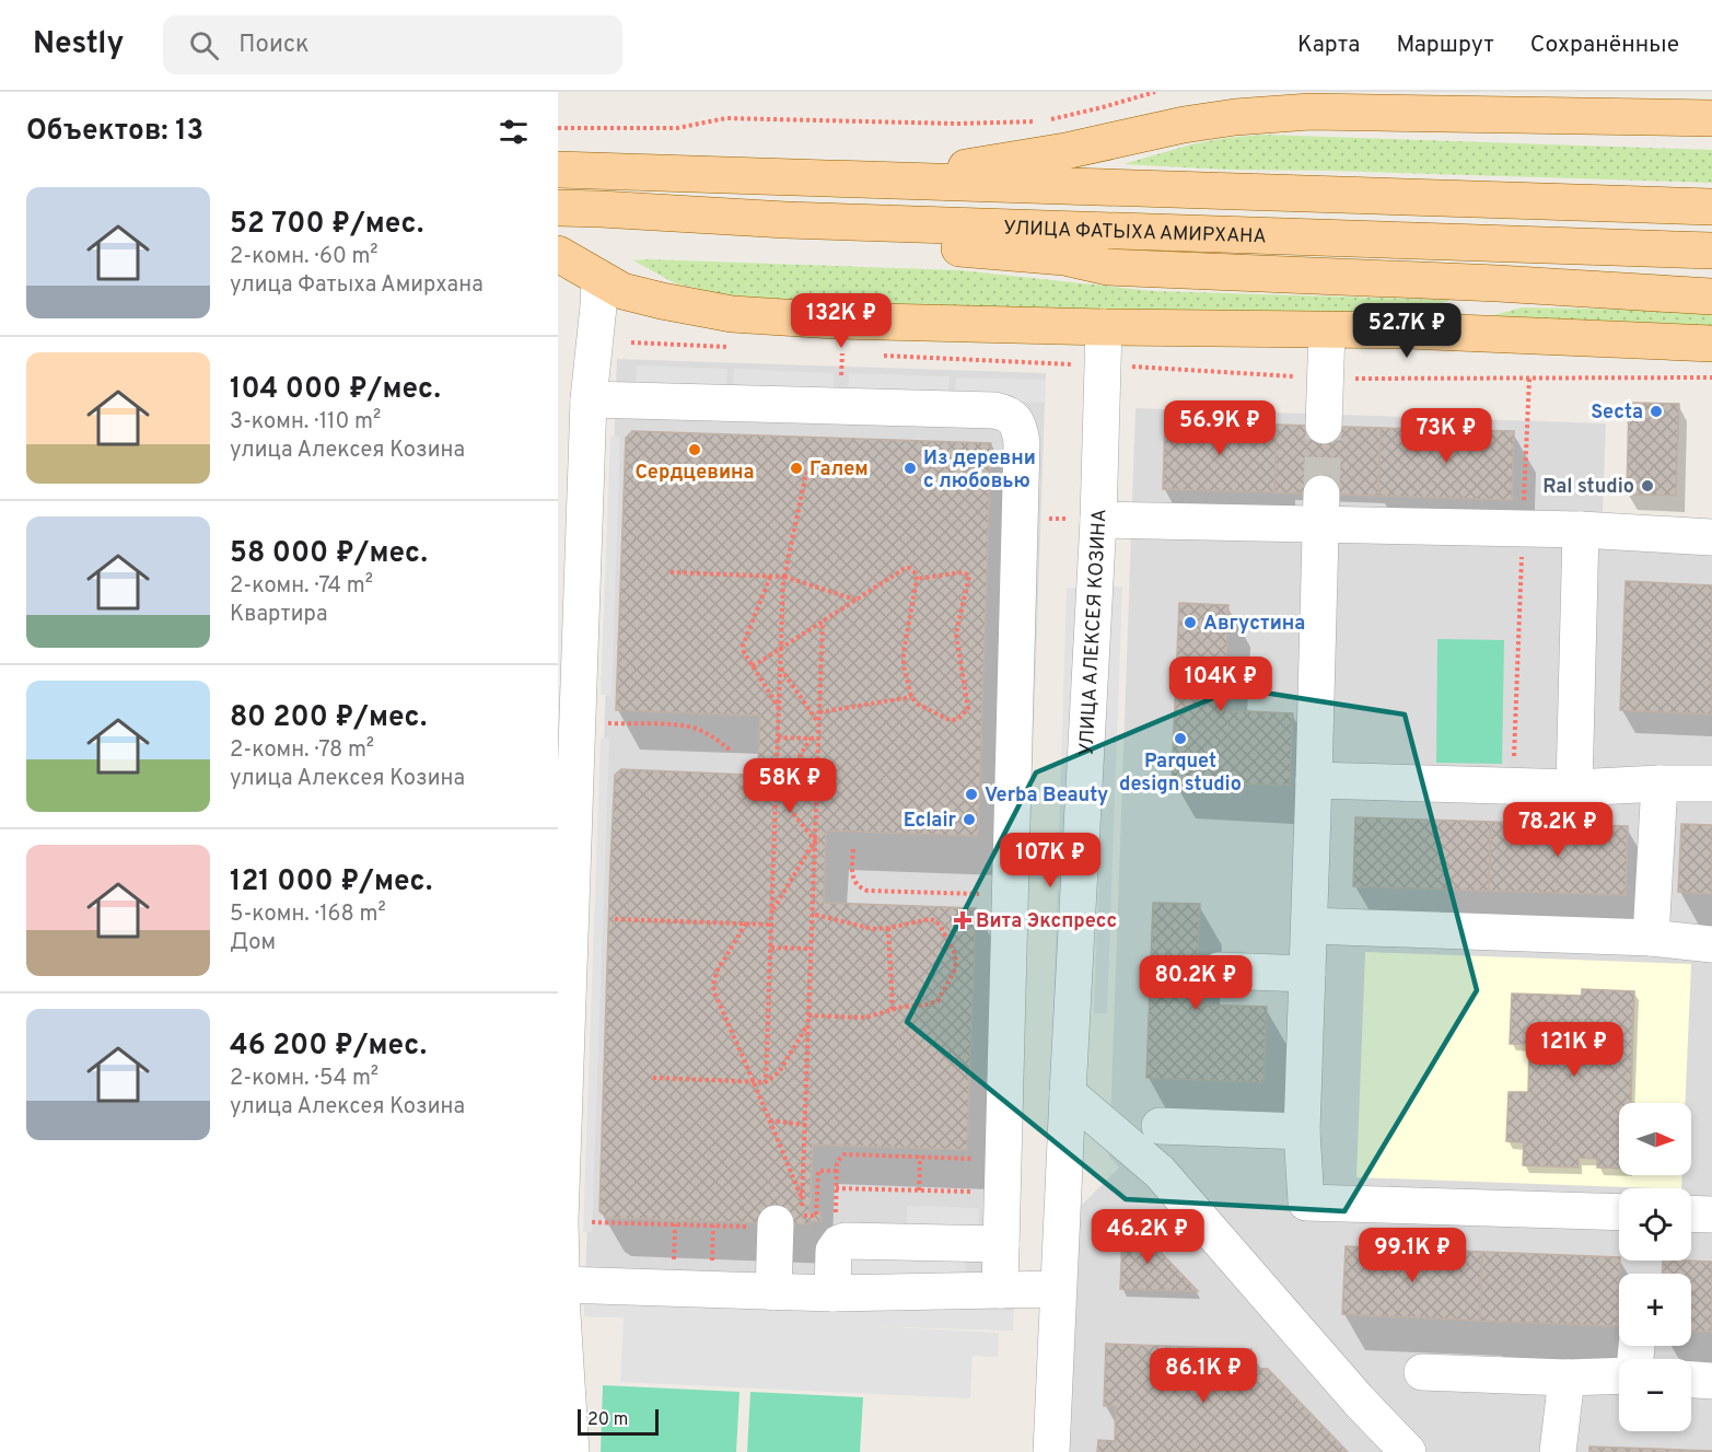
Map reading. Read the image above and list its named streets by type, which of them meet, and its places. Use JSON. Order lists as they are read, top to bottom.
{
  "streets": {
    "main road": ["УЛИЦА ФАТЫХА АМИРХАНА"],
    "street": ["УЛИЦА АЛЕКСЕЯ КОЗИНА"]
  },
  "places": {
    "other": [
      "Secta",
      "Сердцевина",
      "Галем",
      "Из деревни с любовью",
      "Ral studio",
      "Августина",
      "Parquet design studio",
      "Verba Beauty",
      "Eclair"
    ],
    "health": ["Вита Экспресс"]
  },
  "scale_bar": "20 m",
  "north": "right",
  "page": {
    "header": "Nestly",
    "search": "Поиск",
    "nav": ["Карта", "Маршрут", "Сохранённые"],
    "heading": "Объектов: 13",
    "list": [
      {
        "name": "52 700 ₽/мес.",
        "note": "2-комн. · 60 m² · улица Фатыха Амирхана"
      },
      {
        "name": "104 000 ₽/мес.",
        "note": "3-комн. · 110 m² · улица Алексея Козина"
      },
      {
        "name": "58 000 ₽/мес.",
        "note": "2-комн. · 74 m² · Квартира"
      },
      {
        "name": "80 200 ₽/мес.",
        "note": "2-комн. · 78 m² · улица Алексея Козина"
      },
      {
        "name": "121 000 ₽/мес.",
        "note": "5-комн. · 168 m² · Дом"
      },
      {
        "name": "46 200 ₽/мес.",
        "note": "2-комн. · 54 m² · улица Алексея Козина"
      }
    ],
    "price": [
      "132K ₽",
      "52.7K ₽",
      "56.9K ₽",
      "73K ₽",
      "104K ₽",
      "58K ₽",
      "78.2K ₽",
      "107K ₽",
      "80.2K ₽",
      "121K ₽",
      "46.2K ₽",
      "99.1K ₽",
      "86.1K ₽"
    ],
    "map_buttons": ["+", "−"],
    "scale": "20 m"
  }
}
